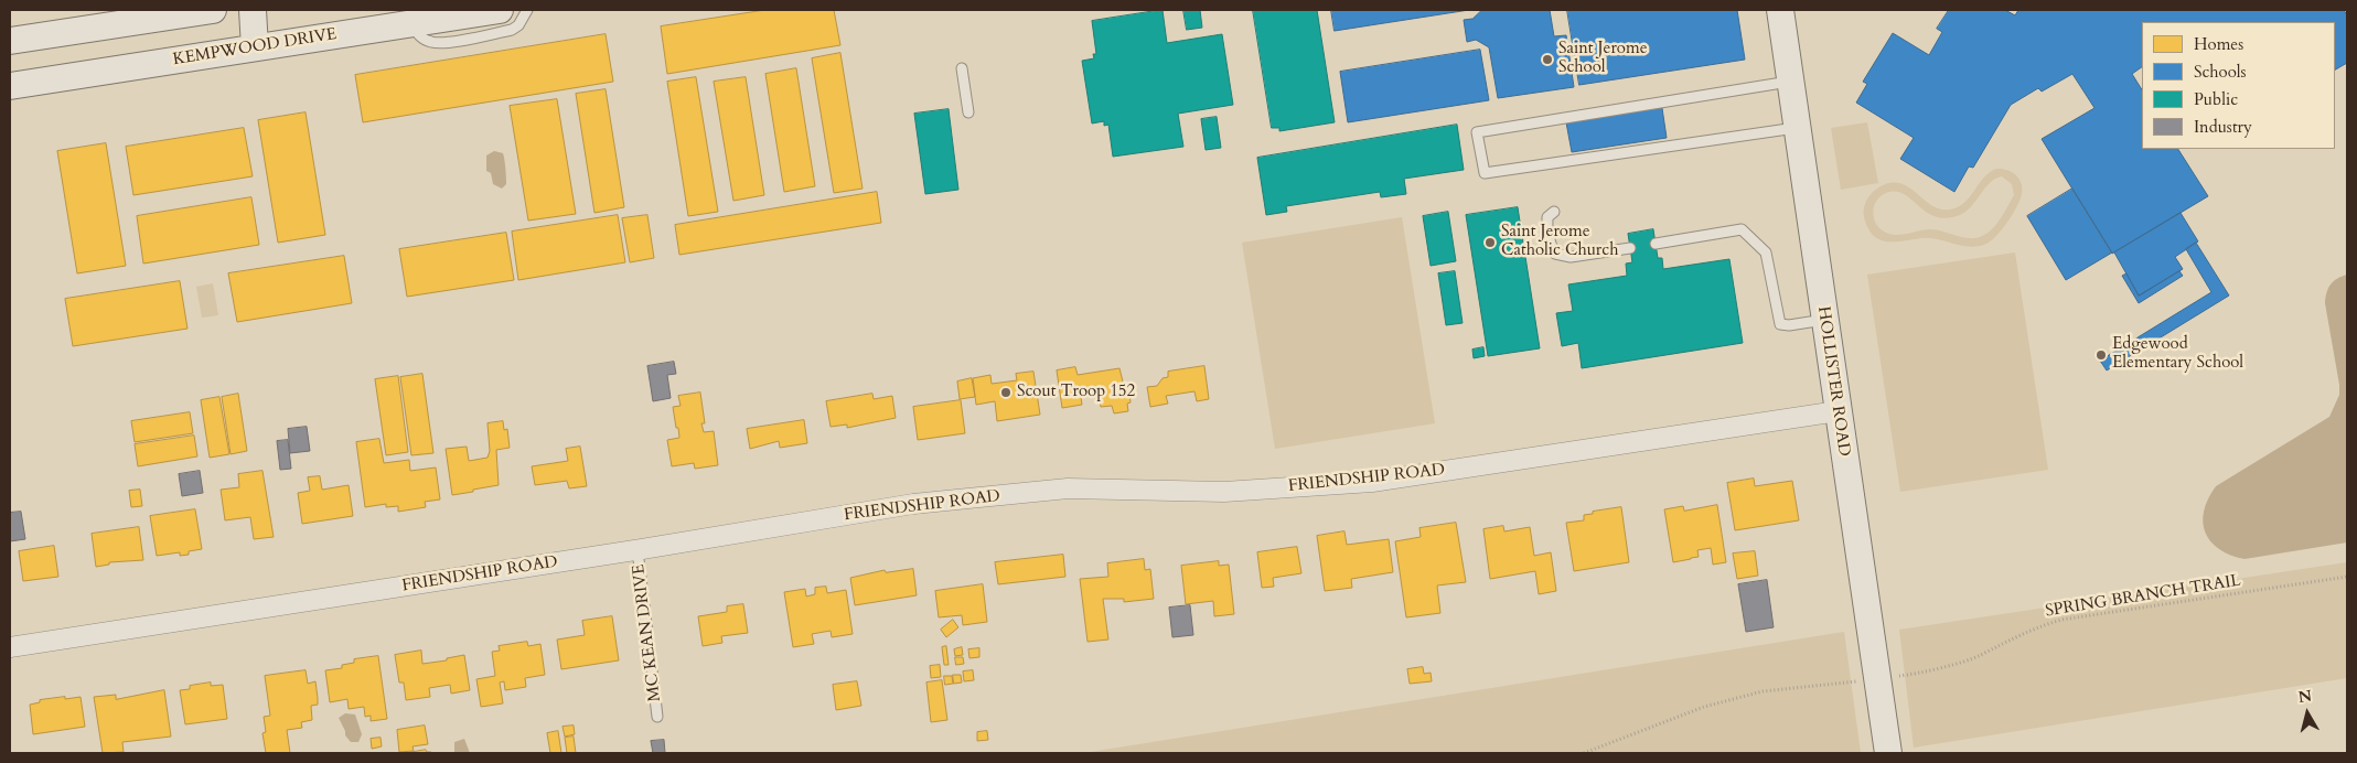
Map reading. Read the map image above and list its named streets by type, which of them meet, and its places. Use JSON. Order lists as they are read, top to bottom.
{
  "streets": {
    "street": ["KEMPWOOD DRIVE", "HOLLISTER ROAD", "FRIENDSHIP ROAD"],
    "lane": ["MC KEAN DRIVE"],
    "path": ["SPRING BRANCH TRAIL"]
  },
  "crossings": [
    ["HOLLISTER ROAD", "FRIENDSHIP ROAD"],
    ["FRIENDSHIP ROAD", "MC KEAN DRIVE"]
  ],
  "places": [
    "Saint Jerome School",
    "Saint Jerome Catholic Church",
    "Edgewood Elementary School",
    "Scout Troop 152"
  ],
  "legend": [
    "Homes",
    "Schools",
    "Public",
    "Industry"
  ],
  "north": "top"
}
